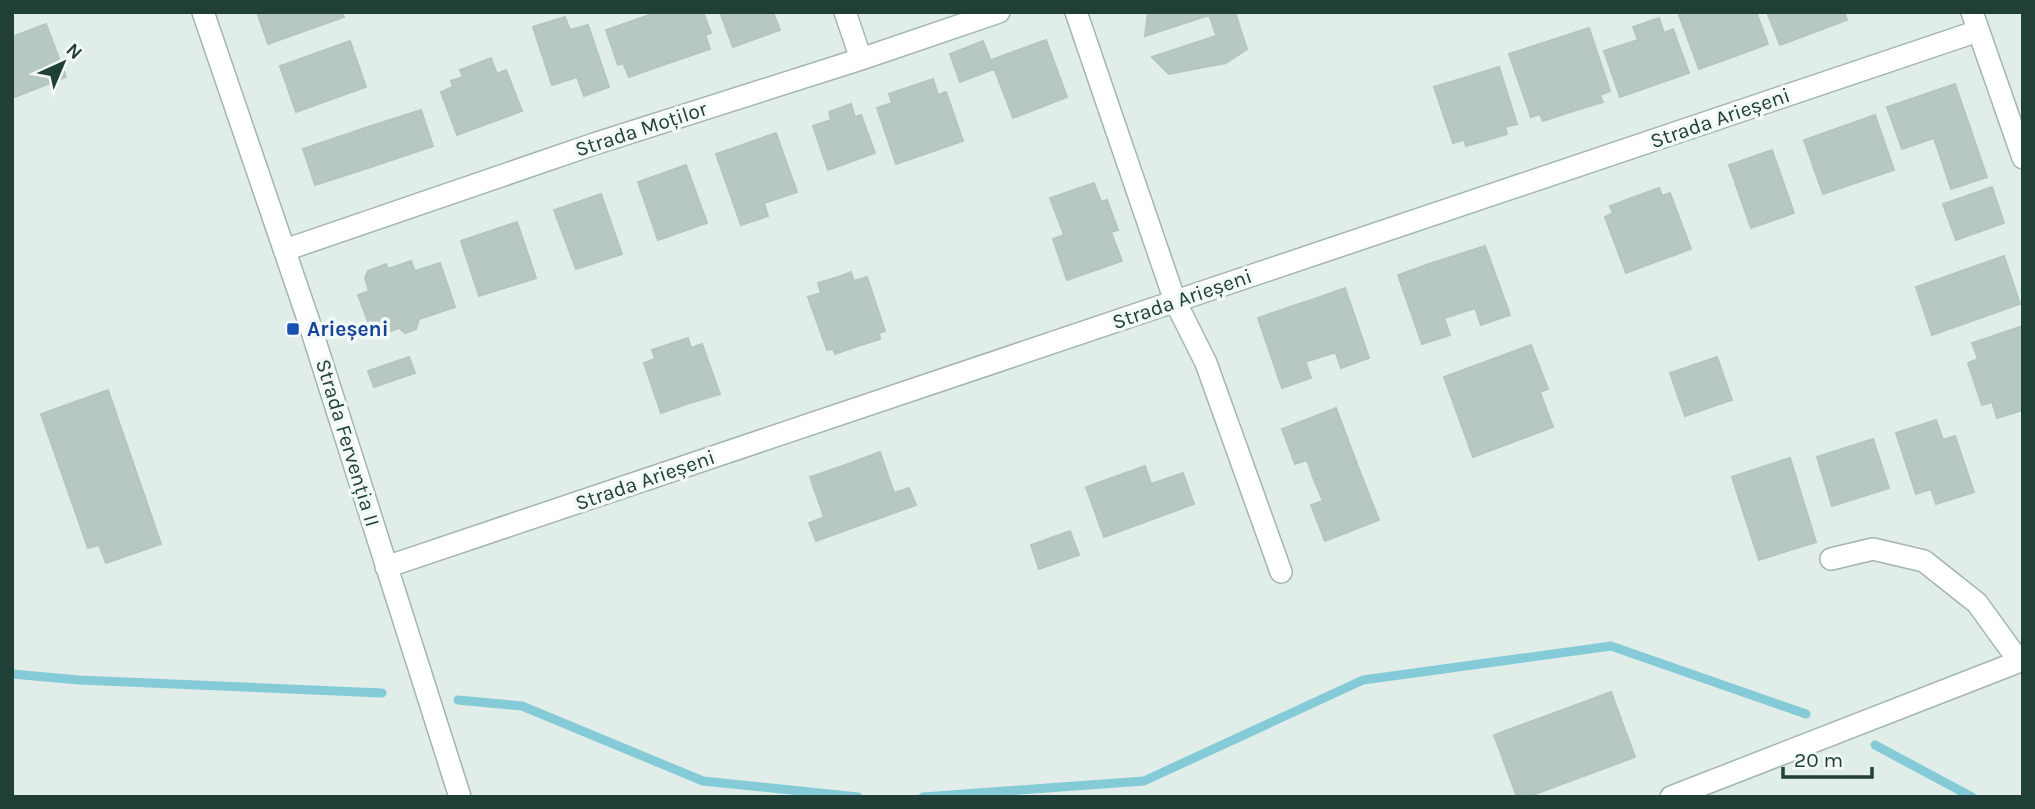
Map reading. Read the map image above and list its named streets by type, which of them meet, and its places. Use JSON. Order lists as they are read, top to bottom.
{
  "streets": {
    "street": ["Strada Arieșeni", "Strada Moților", "Strada Fervenția II"]
  },
  "crossings": [
    ["Strada Arieșeni", "Strada Fervenția II"],
    ["Strada Moților", "Strada Fervenția II"]
  ],
  "places": {
    "transit": ["Arieșeni"]
  },
  "scale_bar": "20 m",
  "north": "top right"
}
